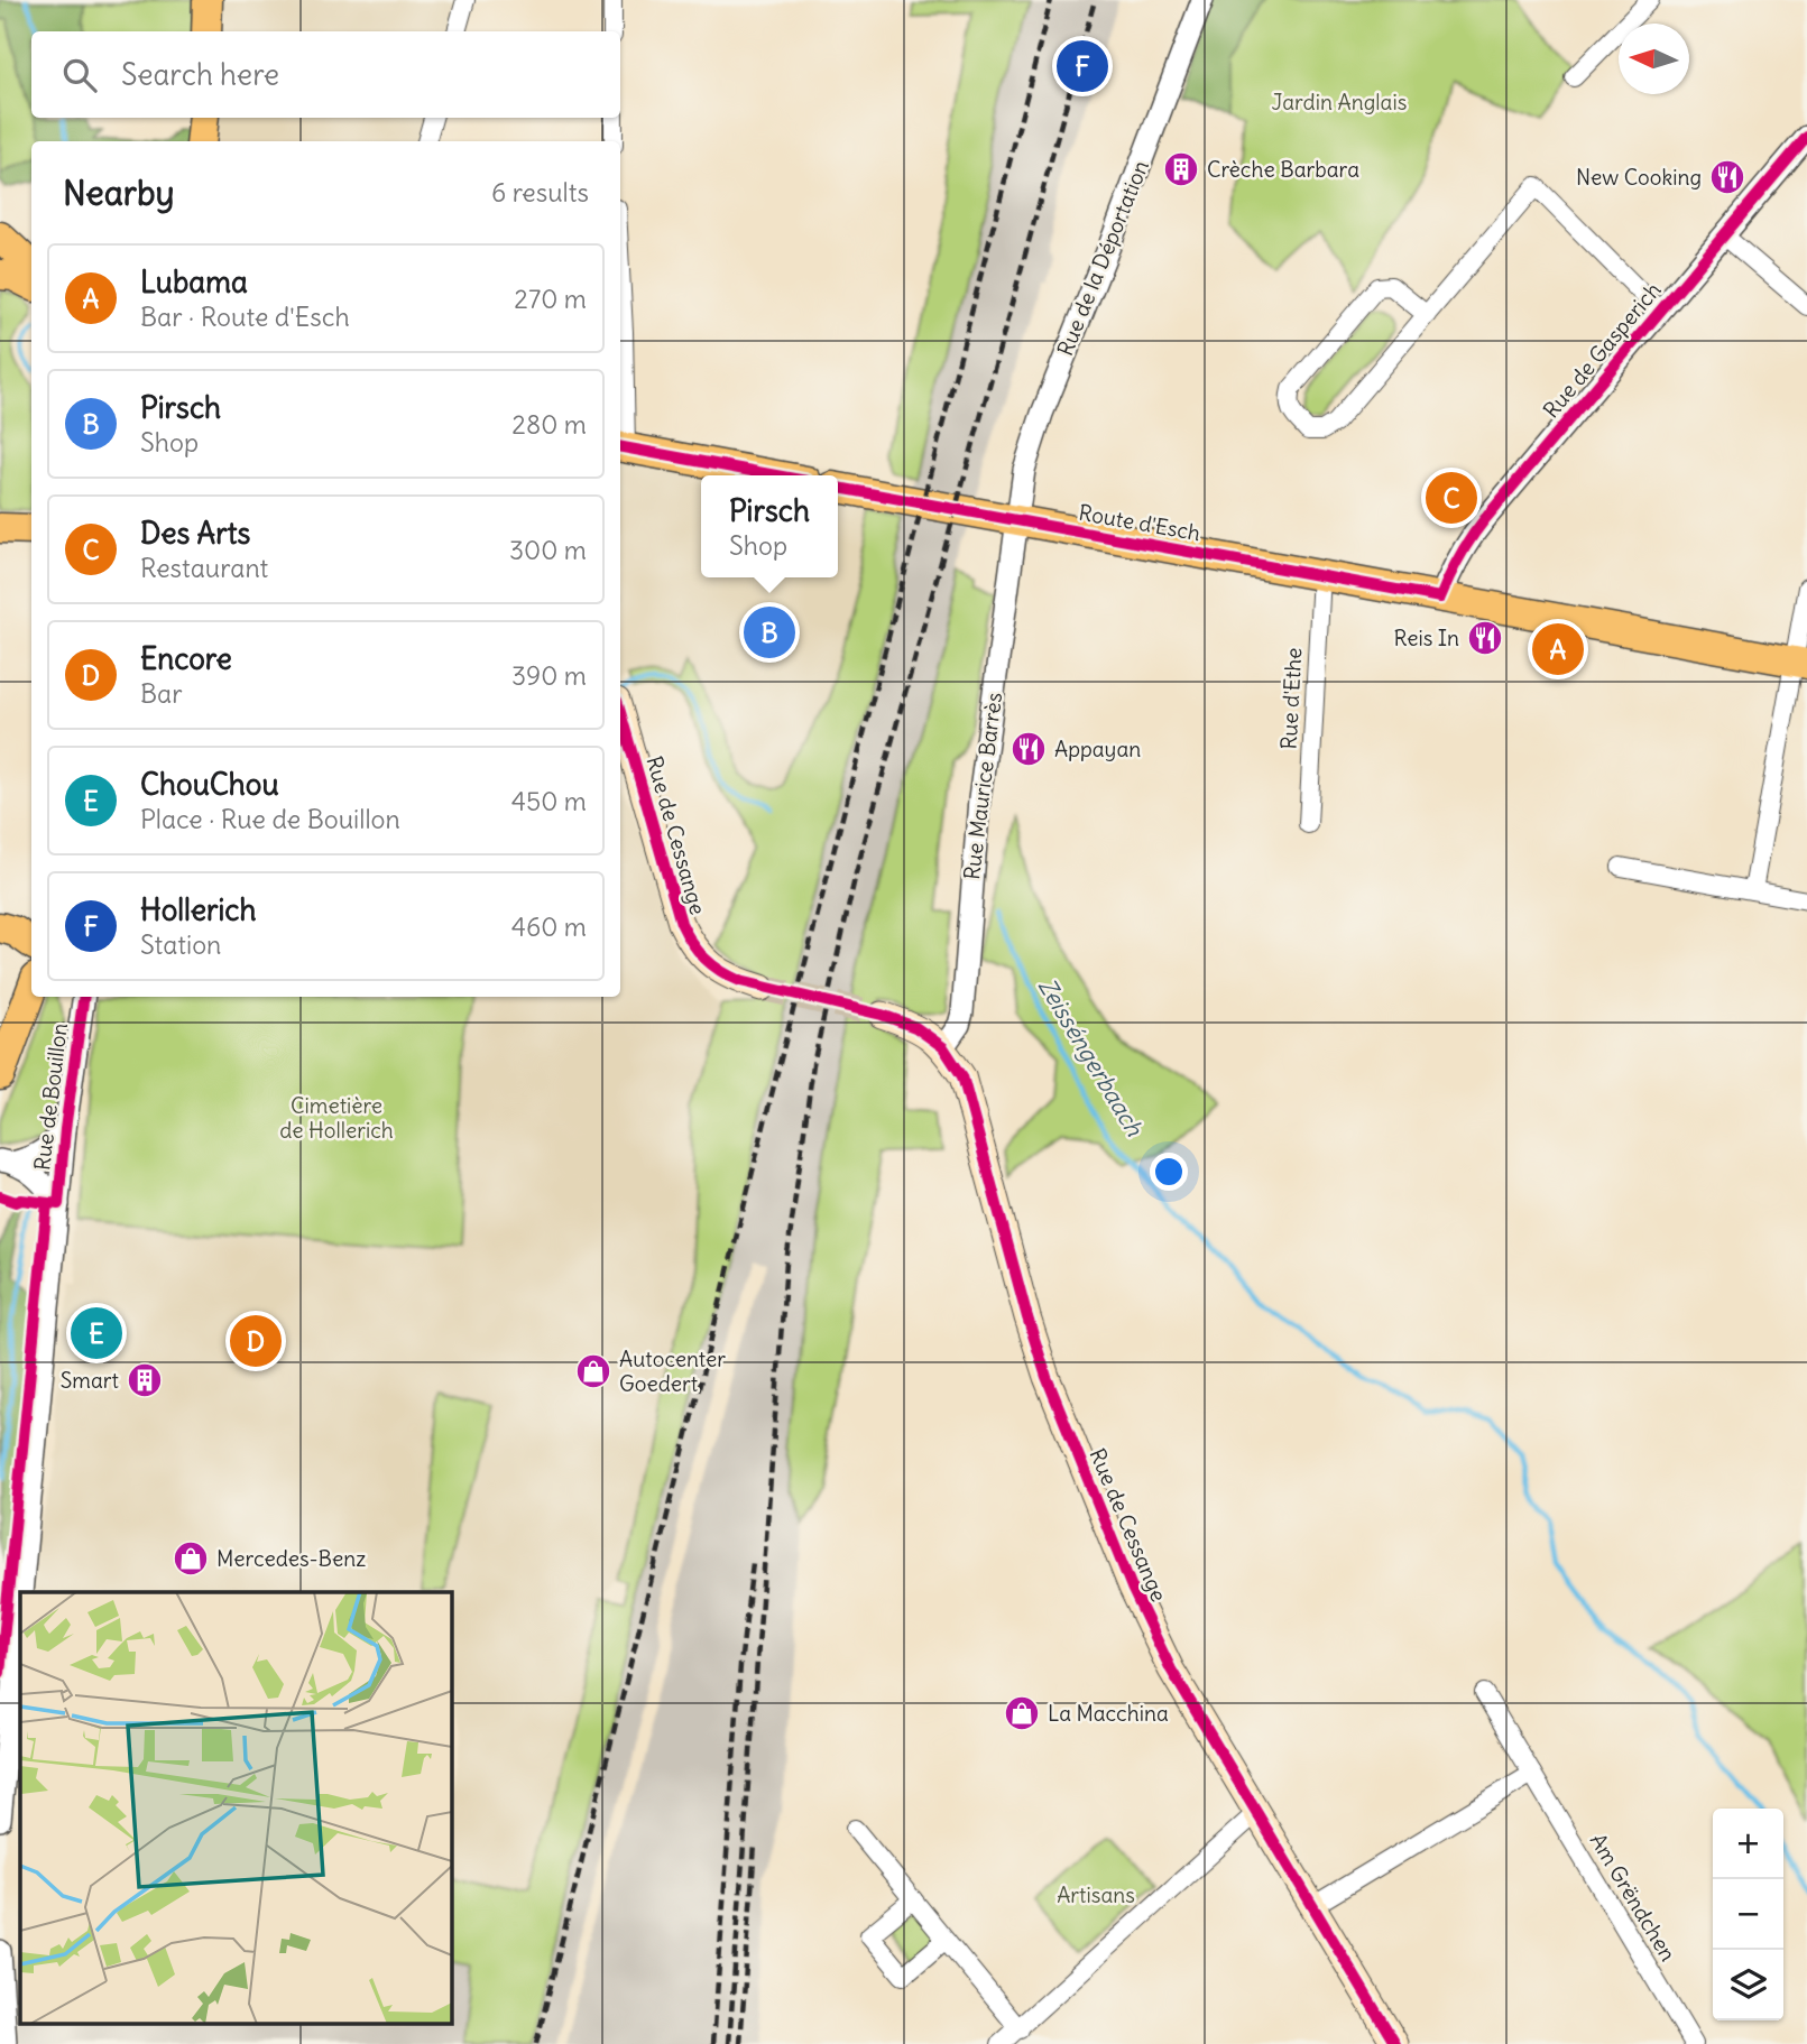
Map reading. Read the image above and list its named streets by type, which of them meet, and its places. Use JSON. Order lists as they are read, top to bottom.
{
  "streets": {
    "main road": ["Route d'Esch", "Rue de Cessange"],
    "street": [
      "Rue de la Déportation",
      "Rue de Gasperich",
      "Rue d'Ethe",
      "Rue Maurice Barrès",
      "Rue de Bouillon",
      "Am Grëndchen"
    ]
  },
  "crossings": [
    ["Rue de la Déportation", "Route d'Esch"],
    ["Rue de la Déportation", "Rue Maurice Barrès"],
    ["Rue de Gasperich", "Route d'Esch"],
    ["Route d'Esch", "Rue d'Ethe"],
    ["Route d'Esch", "Rue Maurice Barrès"],
    ["Rue Maurice Barrès", "Rue de Cessange"]
  ],
  "water": ["Zeisséngerbaach"],
  "parks": ["Jardin Anglais", "Cimetière de Hollerich", "Artisans"],
  "places": {
    "building": ["Crèche Barbara", "Smart"],
    "restaurant": ["New Cooking", "Reis In", "Appayan"],
    "shop": ["Autocenter Goedert", "Mercedes-Benz", "La Macchina"]
  },
  "north": "left",
  "page": {
    "search": "Search here",
    "pins": [
      "F",
      "C",
      "B",
      "A",
      "E",
      "D"
    ],
    "heading": ["Nearby", "6 results"],
    "list": [
      {
        "mark": "A",
        "name": "Lubama",
        "note": "Bar · Route d'Esch",
        "value": "270 m"
      },
      {
        "mark": "B",
        "name": "Pirsch",
        "note": "Shop",
        "value": "280 m"
      },
      {
        "mark": "C",
        "name": "Des Arts",
        "note": "Restaurant",
        "value": "300 m"
      },
      {
        "mark": "D",
        "name": "Encore",
        "note": "Bar",
        "value": "390 m"
      },
      {
        "mark": "E",
        "name": "ChouChou",
        "note": "Place · Rue de Bouillon",
        "value": "450 m"
      },
      {
        "mark": "F",
        "name": "Hollerich",
        "note": "Station",
        "value": "460 m"
      }
    ],
    "popup": ["Pirsch", "Shop"],
    "map_buttons": ["+", "−"]
  }
}
